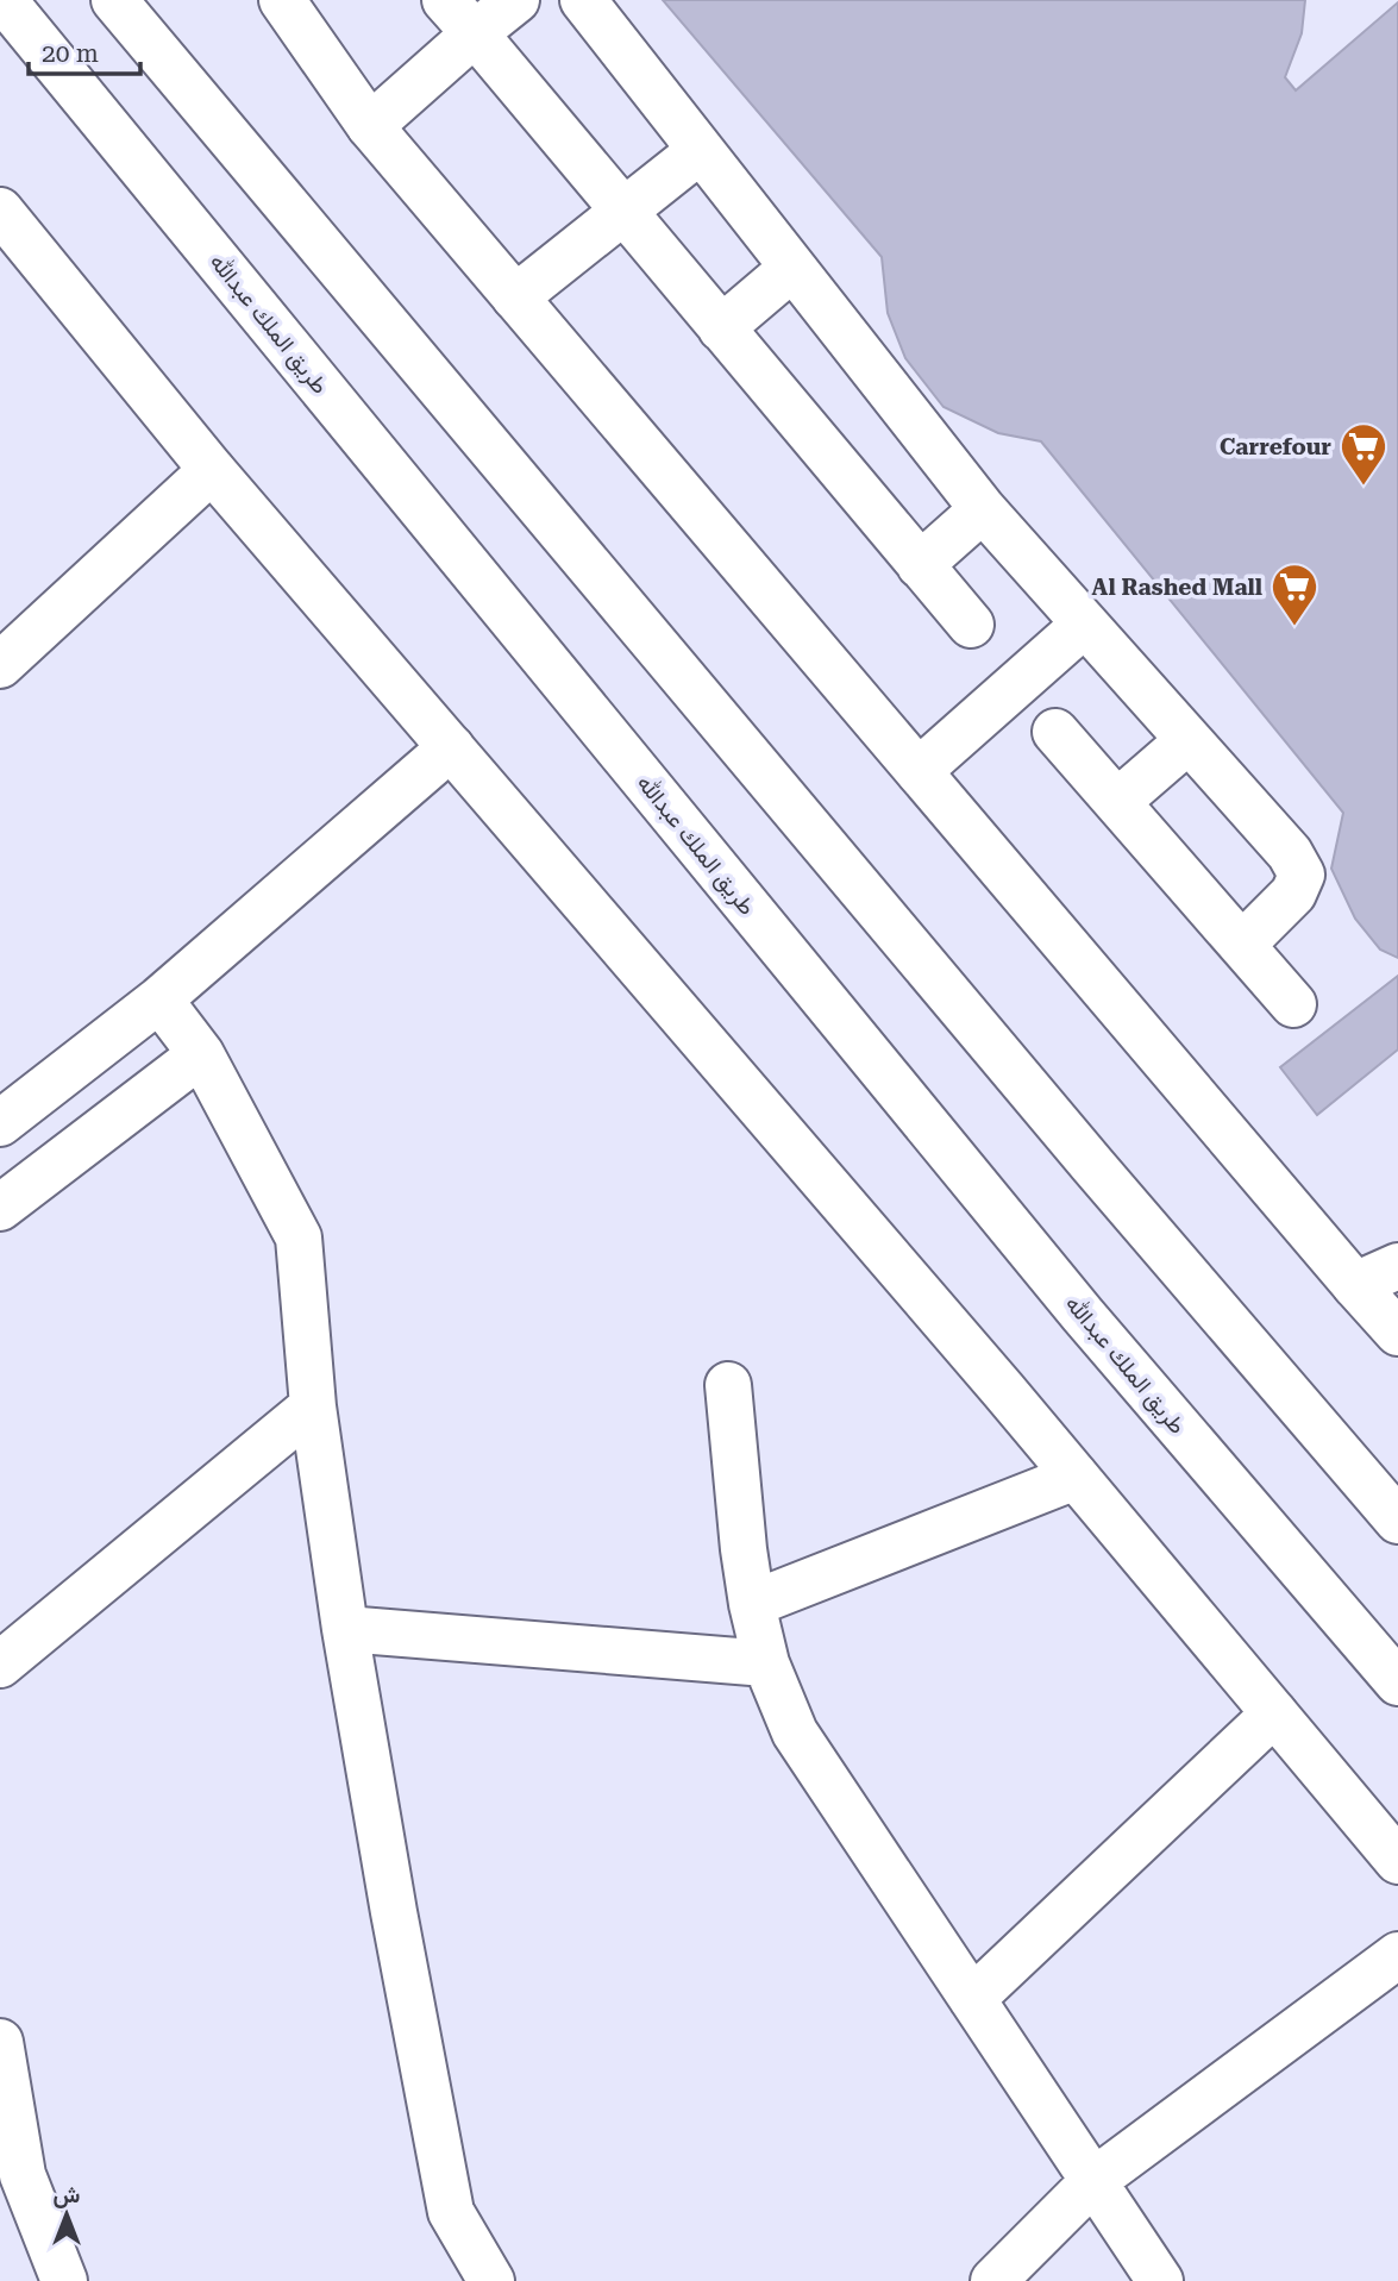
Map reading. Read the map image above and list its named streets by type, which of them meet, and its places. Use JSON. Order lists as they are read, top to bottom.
{
  "streets": {
    "main road": ["طريق الملك عبدالله"]
  },
  "places": {
    "supermarket": ["Carrefour", "Al Rashed Mall"]
  },
  "scale_bar": "20 m",
  "north": "top"
}
